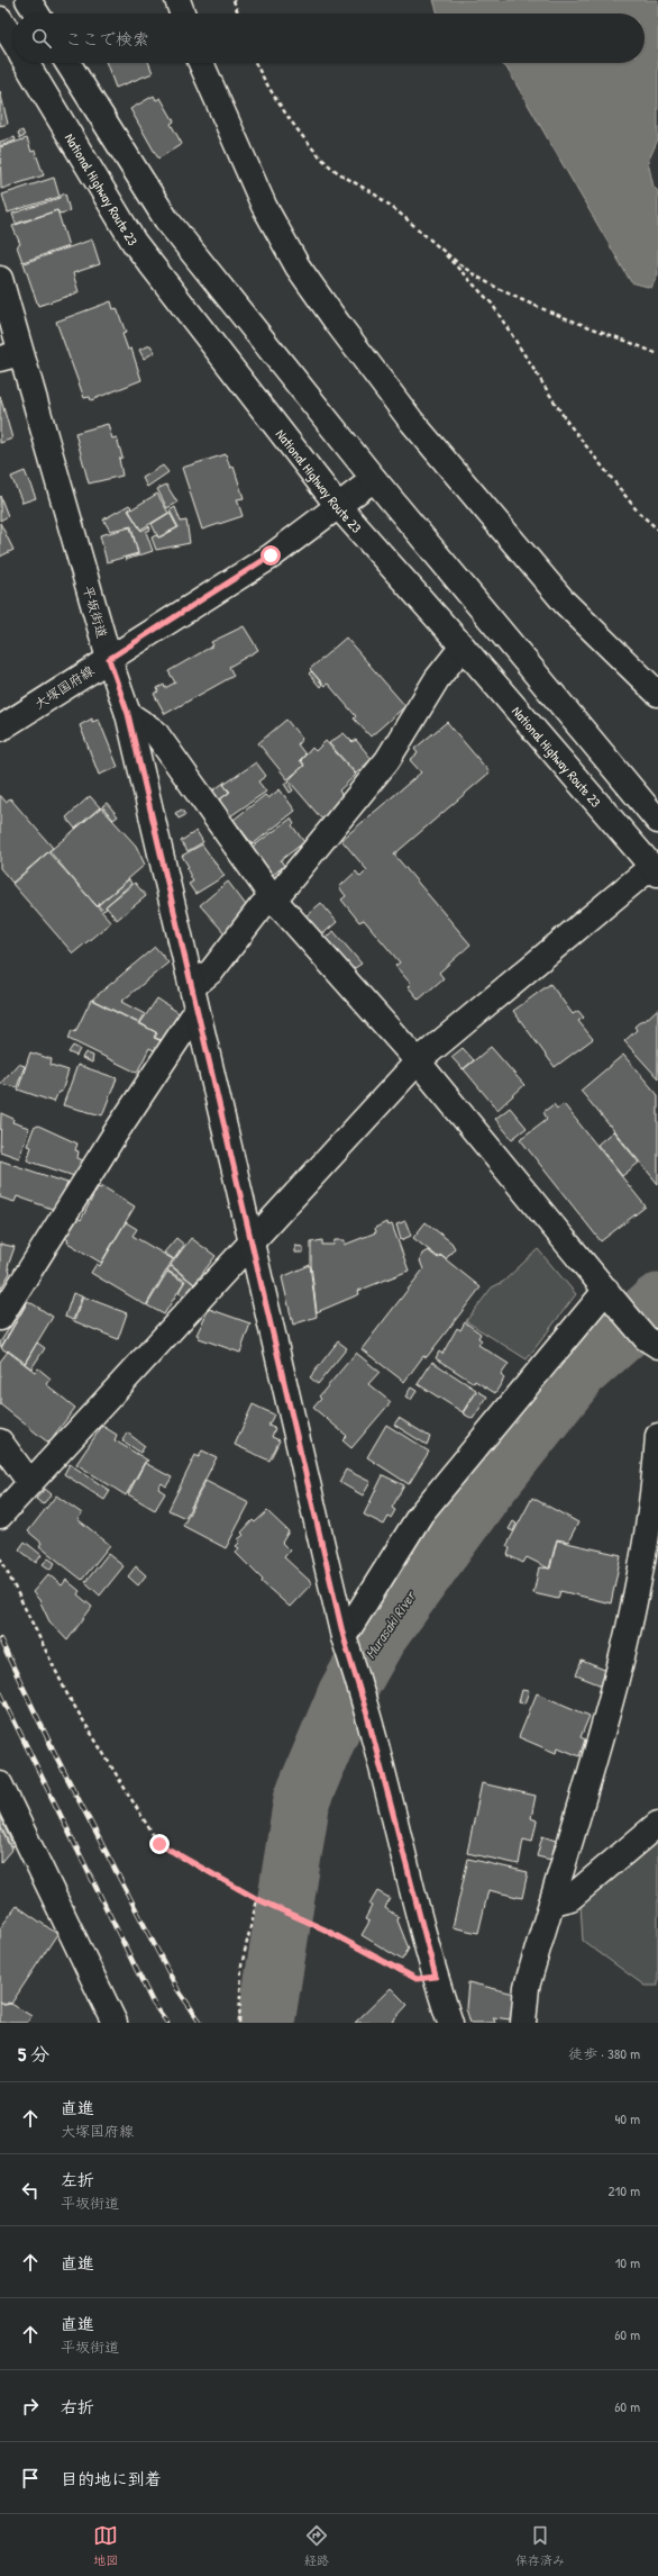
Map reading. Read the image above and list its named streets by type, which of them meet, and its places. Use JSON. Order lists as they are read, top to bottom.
{
  "streets": {
    "main road": ["National Highway Route 23", "平坂街道", "大塚国府線"]
  },
  "crossings": [
    ["National Highway Route 23", "大塚国府線"],
    ["平坂街道", "大塚国府線"]
  ],
  "water": ["Murasaki River"],
  "page": {
    "search": "ここで検索",
    "heading": ["5 分", "徒歩 · 380 m"],
    "list": [
      ["直進", "大塚国府線", "40 m"],
      ["左折", "平坂街道", "210 m"],
      ["直進", "10 m"],
      ["直進", "平坂街道", "60 m"],
      ["右折", "60 m"],
      "目的地に到着"
    ],
    "nav": ["地図", "経路", "保存済み"]
  }
}
